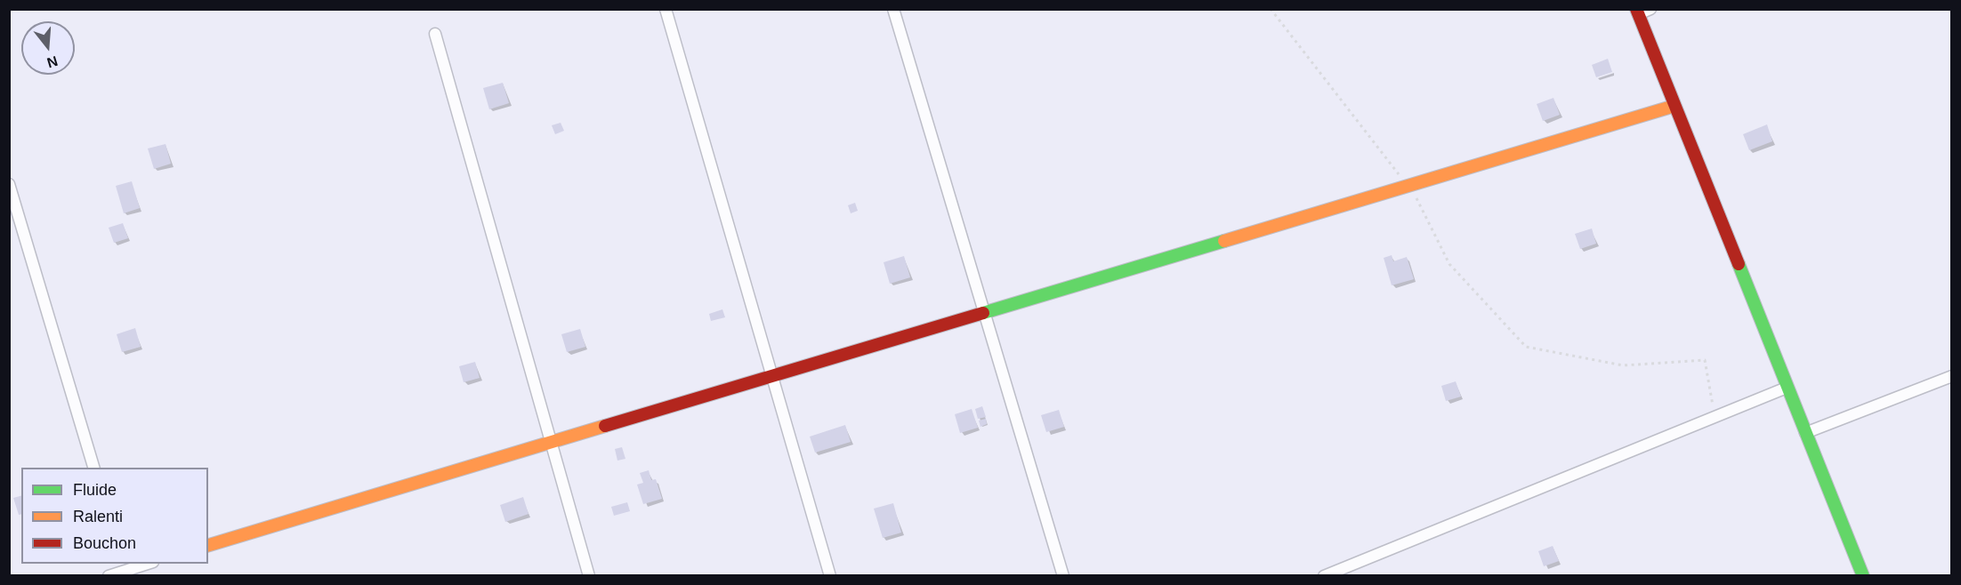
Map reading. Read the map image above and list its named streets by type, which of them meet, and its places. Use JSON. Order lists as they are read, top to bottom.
{
  "legend": ["Fluide", "Ralenti", "Bouchon"],
  "north": "bottom"
}
